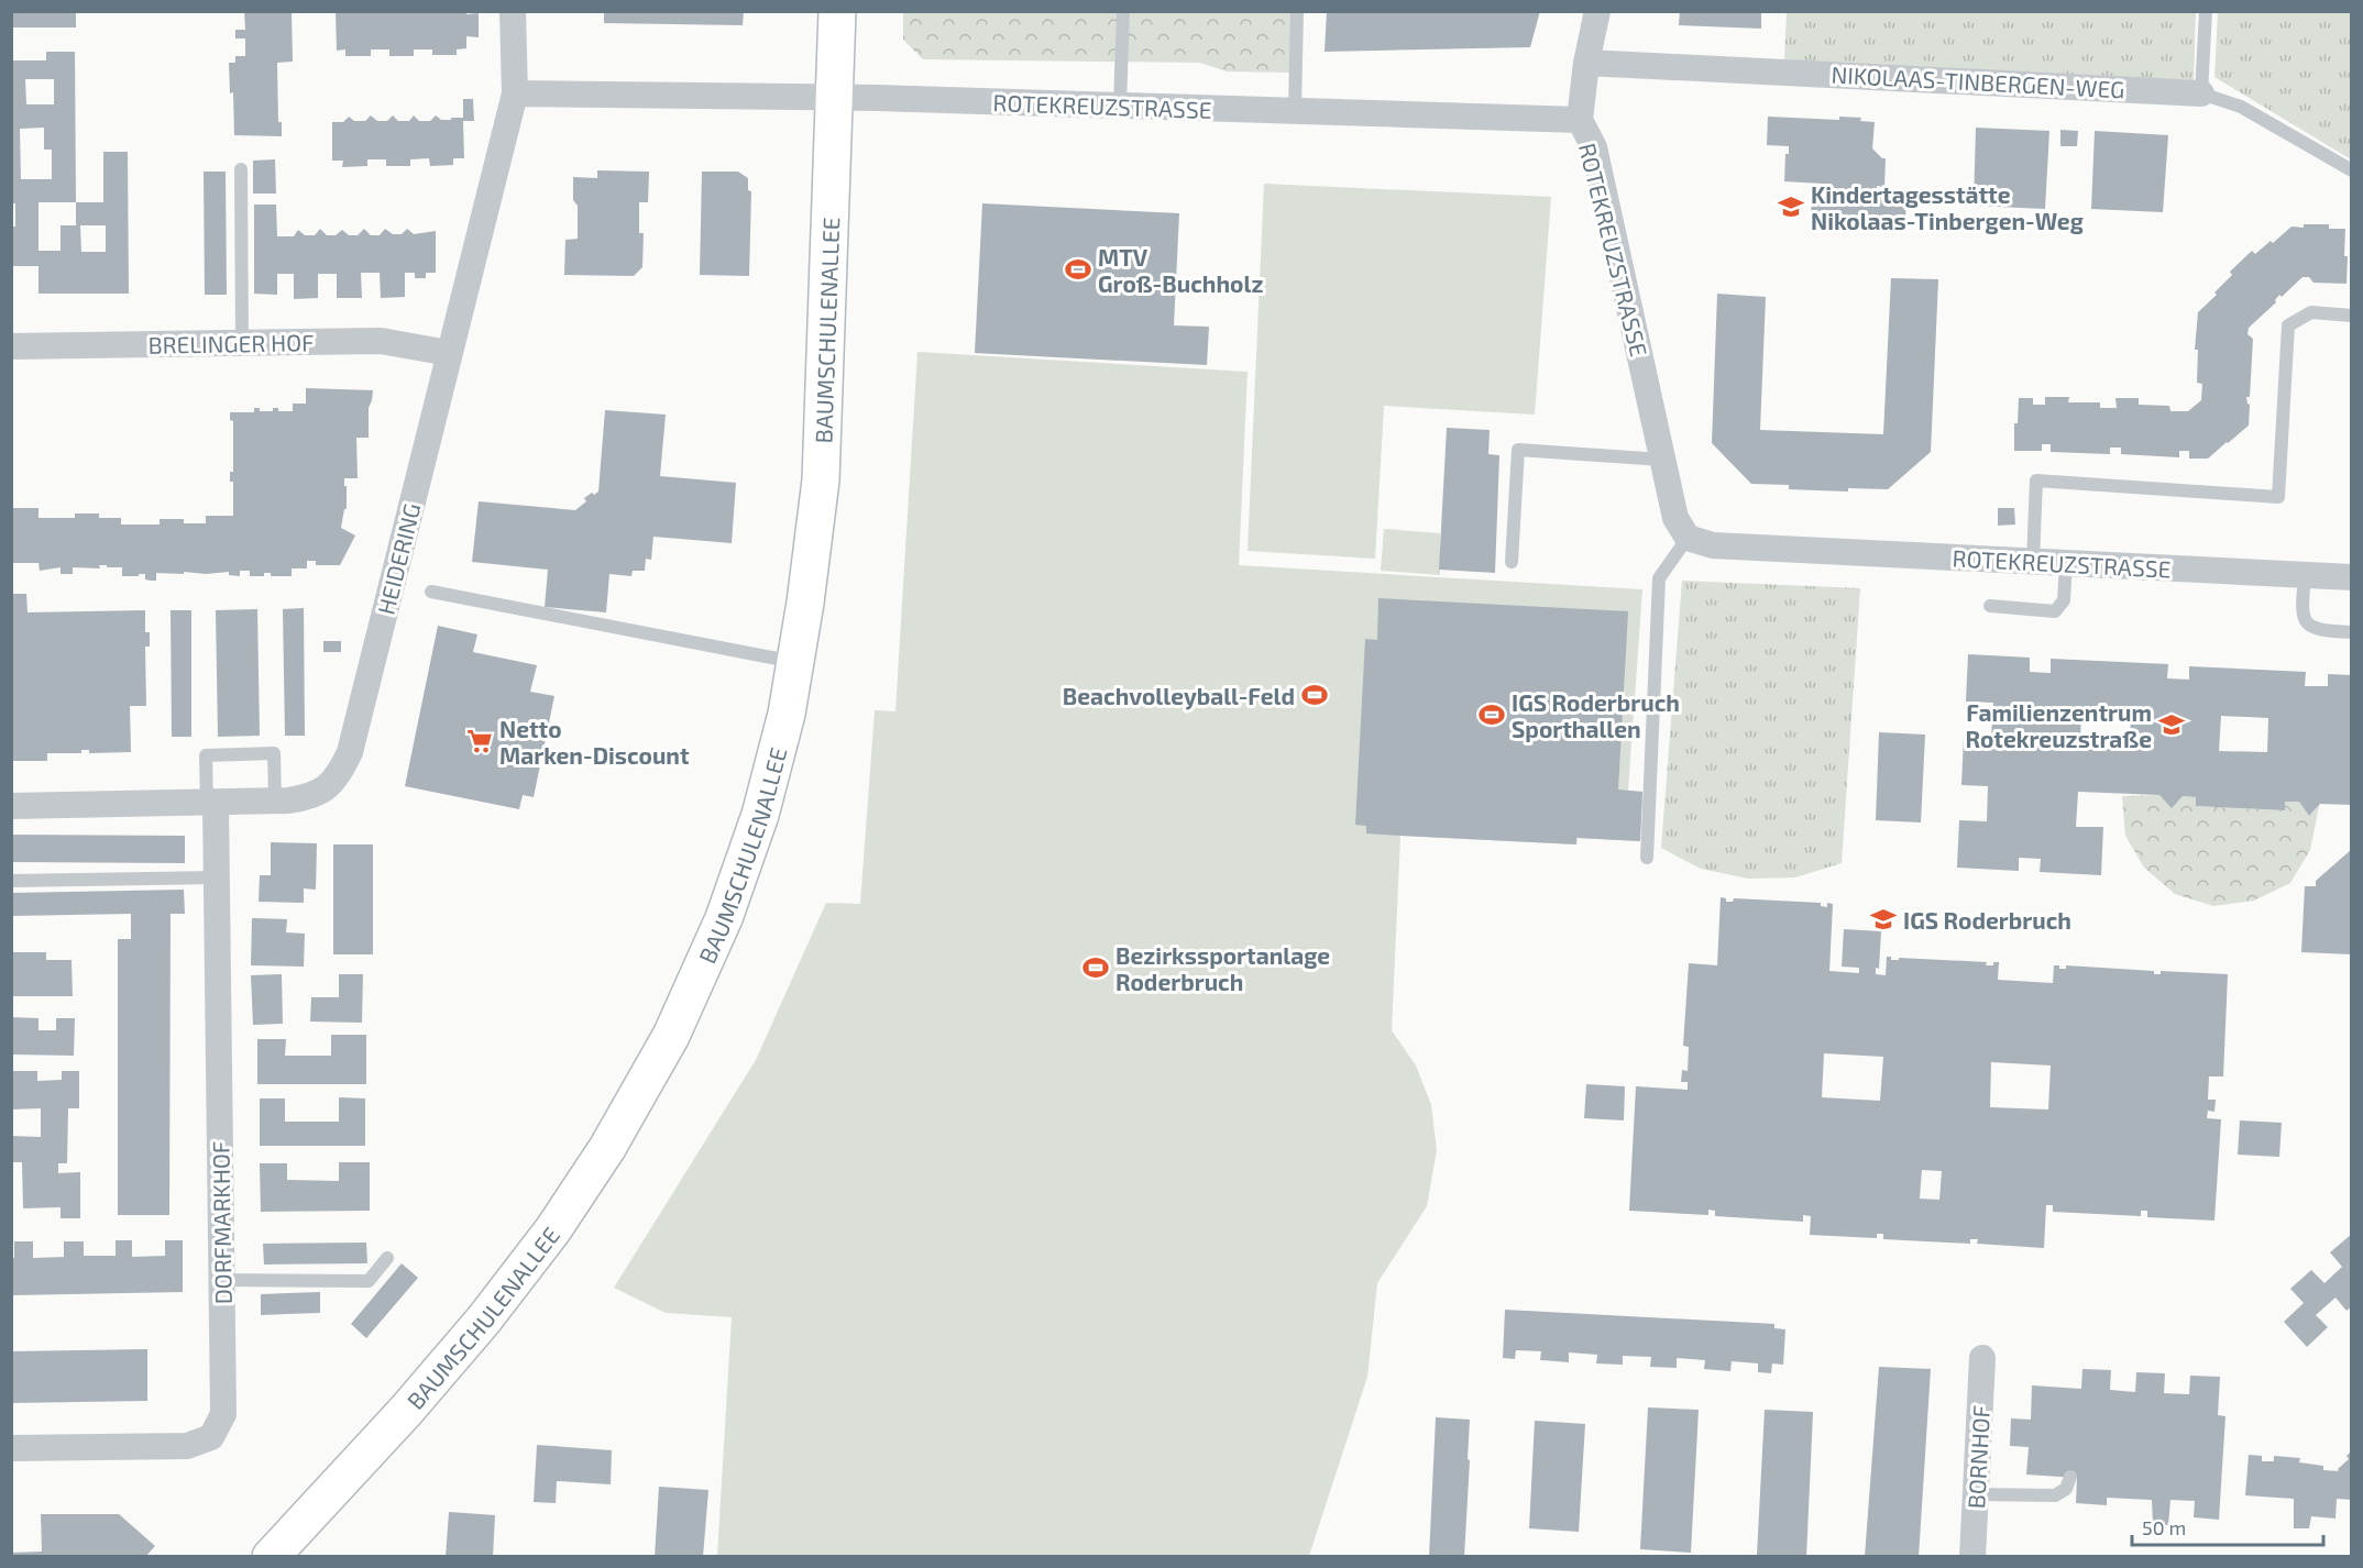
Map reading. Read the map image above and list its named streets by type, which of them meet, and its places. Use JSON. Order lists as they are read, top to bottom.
{
  "streets": {
    "main road": ["BAUMSCHULENALLEE"],
    "street": [
      "NIKOLAAS-TINBERGEN-WEG",
      "ROTEKREUZSTRASSE",
      "BRELINGER HOF",
      "HEIDERING",
      "DORFMARKHOF",
      "BORNHOF"
    ]
  },
  "crossings": [
    ["ROTEKREUZSTRASSE", "BAUMSCHULENALLEE"],
    ["ROTEKREUZSTRASSE", "HEIDERING"],
    ["BRELINGER HOF", "HEIDERING"],
    ["HEIDERING", "DORFMARKHOF"]
  ],
  "places": {
    "school or university": ["Kindertagesstätte Nikolaas-Tinbergen-Weg", "Familienzentrum Rotekreuzstraße", "IGS Roderbruch"],
    "sports": [
      "MTV Groß-Buchholz",
      "Beachvolleyball-Feld",
      "IGS Roderbruch Sporthallen",
      "Bezirkssportanlage Roderbruch"
    ],
    "supermarket": ["Netto Marken-Discount"]
  },
  "scale_bar": "50 m"
}
